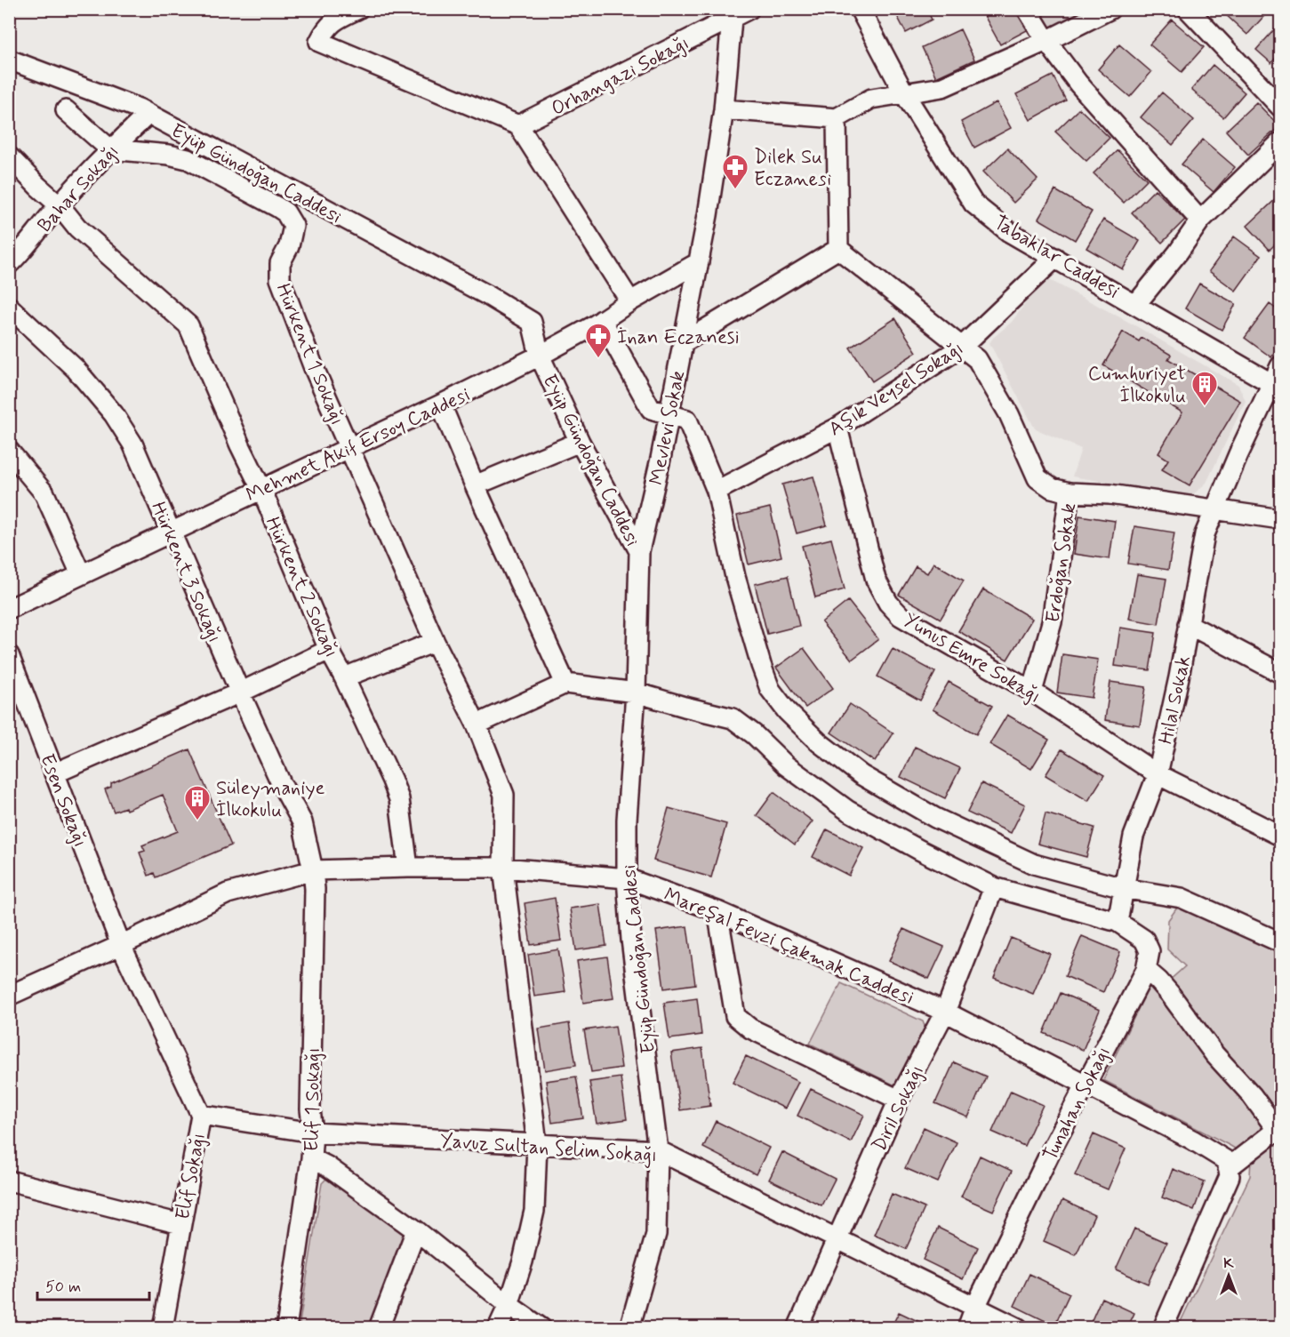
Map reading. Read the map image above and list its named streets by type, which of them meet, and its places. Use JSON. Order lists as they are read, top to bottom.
{
  "streets": {
    "street": [
      "Orhangazi Sokağı",
      "Eyüp Gündoğan Caddesi",
      "Bahar Sokağı",
      "Tabaklar Caddesi",
      "Hürkent 1 Sokağı",
      "Aşık Veysel Sokağı",
      "Mevlevi Sokak",
      "Mehmet Akif Ersoy Caddesi",
      "Erdoğan Sokak",
      "Hürkent 3 Sokağı",
      "Hürkent 2 Sokağı",
      "Yunus Emre Sokağı",
      "Hilal Sokak",
      "Esen Sokağı",
      "Mareşal Fevzi Çakmak Caddesi",
      "Elif 1 Sokağı",
      "Tunahan Sokağı",
      "Diril Sokağı",
      "Yavuz Sultan Selim Sokağı",
      "Elif Sokağı"
    ]
  },
  "crossings": [
    ["Orhangazi Sokağı", "Mevlevi Sokak"],
    ["Eyüp Gündoğan Caddesi", "Bahar Sokağı"],
    ["Eyüp Gündoğan Caddesi", "Mevlevi Sokak"],
    ["Eyüp Gündoğan Caddesi", "Mehmet Akif Ersoy Caddesi"],
    ["Eyüp Gündoğan Caddesi", "Mareşal Fevzi Çakmak Caddesi"],
    ["Eyüp Gündoğan Caddesi", "Tunahan Sokağı"],
    ["Eyüp Gündoğan Caddesi", "Yavuz Sultan Selim Sokağı"],
    ["Bahar Sokağı", "Hürkent 1 Sokağı"],
    ["Bahar Sokağı", "Hürkent 2 Sokağı"],
    ["Tabaklar Caddesi", "Aşık Veysel Sokağı"],
    ["Tabaklar Caddesi", "Hilal Sokak"],
    ["Hürkent 1 Sokağı", "Mehmet Akif Ersoy Caddesi"],
    ["Hürkent 1 Sokağı", "Mareşal Fevzi Çakmak Caddesi"],
    ["Hürkent 1 Sokağı", "Yavuz Sultan Selim Sokağı"],
    ["Aşık Veysel Sokağı", "Erdoğan Sokak"],
    ["Aşık Veysel Sokağı", "Yunus Emre Sokağı"],
    ["Mevlevi Sokak", "Mehmet Akif Ersoy Caddesi"],
    ["Mehmet Akif Ersoy Caddesi", "Hürkent 3 Sokağı"],
    ["Mehmet Akif Ersoy Caddesi", "Hürkent 2 Sokağı"],
    ["Erdoğan Sokak", "Yunus Emre Sokağı"],
    ["Hürkent 3 Sokağı", "Mareşal Fevzi Çakmak Caddesi"],
    ["Hürkent 3 Sokağı", "Elif 1 Sokağı"],
    ["Hürkent 2 Sokağı", "Mareşal Fevzi Çakmak Caddesi"],
    ["Yunus Emre Sokağı", "Hilal Sokak"],
    ["Esen Sokağı", "Mareşal Fevzi Çakmak Caddesi"],
    ["Esen Sokağı", "Elif Sokağı"],
    ["Mareşal Fevzi Çakmak Caddesi", "Elif 1 Sokağı"],
    ["Mareşal Fevzi Çakmak Caddesi", "Tunahan Sokağı"],
    ["Mareşal Fevzi Çakmak Caddesi", "Diril Sokağı"],
    ["Mareşal Fevzi Çakmak Caddesi", "Elif Sokağı"],
    ["Elif 1 Sokağı", "Yavuz Sultan Selim Sokağı"],
    ["Tunahan Sokağı", "Diril Sokağı"],
    ["Tunahan Sokağı", "Yavuz Sultan Selim Sokağı"],
    ["Diril Sokağı", "Yavuz Sultan Selim Sokağı"],
    ["Yavuz Sultan Selim Sokağı", "Elif Sokağı"]
  ],
  "places": {
    "pharmacy": ["Dilek Su Eczanesi", "İnan Eczanesi"],
    "building": ["Cumhuriyet İlkokulu", "Süleymaniye İlkokulu"]
  },
  "scale_bar": "50 m",
  "north": "top"
}
